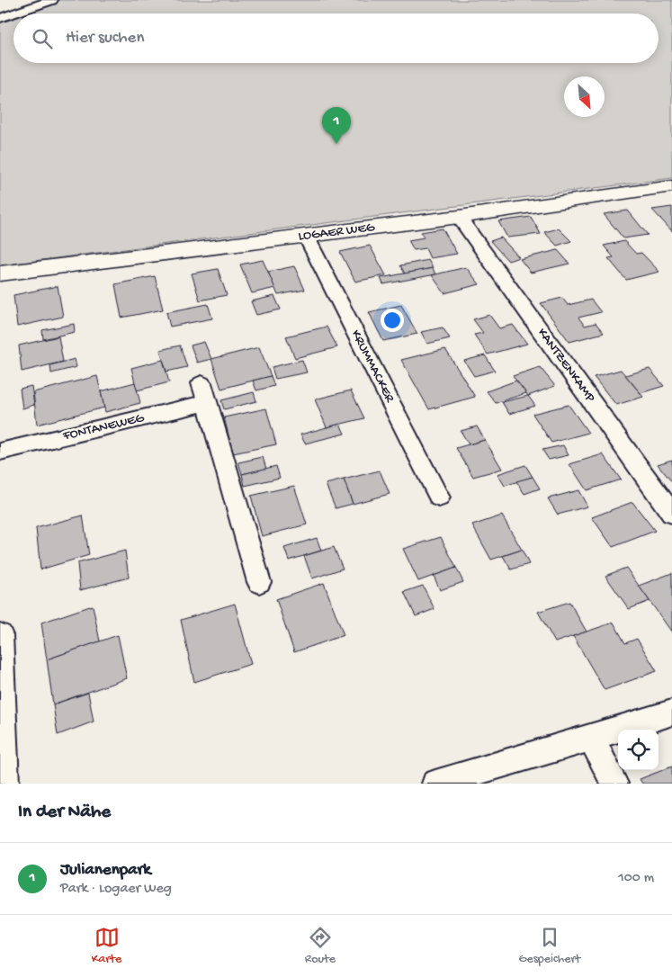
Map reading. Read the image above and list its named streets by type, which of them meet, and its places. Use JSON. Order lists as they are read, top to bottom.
{
  "streets": {
    "street": [
      "LOGAER WEG",
      "KANTZENKAMP",
      "KRUMMACKER",
      "FONTANEWEG"
    ]
  },
  "crossings": [
    ["LOGAER WEG", "KANTZENKAMP"],
    ["LOGAER WEG", "KRUMMACKER"]
  ],
  "north": "bottom right",
  "page": {
    "search": "Hier suchen",
    "pins": "1",
    "heading": "In der Nähe",
    "list": [
      {
        "mark": "1",
        "name": "Julianenpark",
        "note": "Park · Logaer Weg",
        "value": "100 m"
      }
    ],
    "nav": ["Karte", "Route", "Gespeichert"]
  }
}
